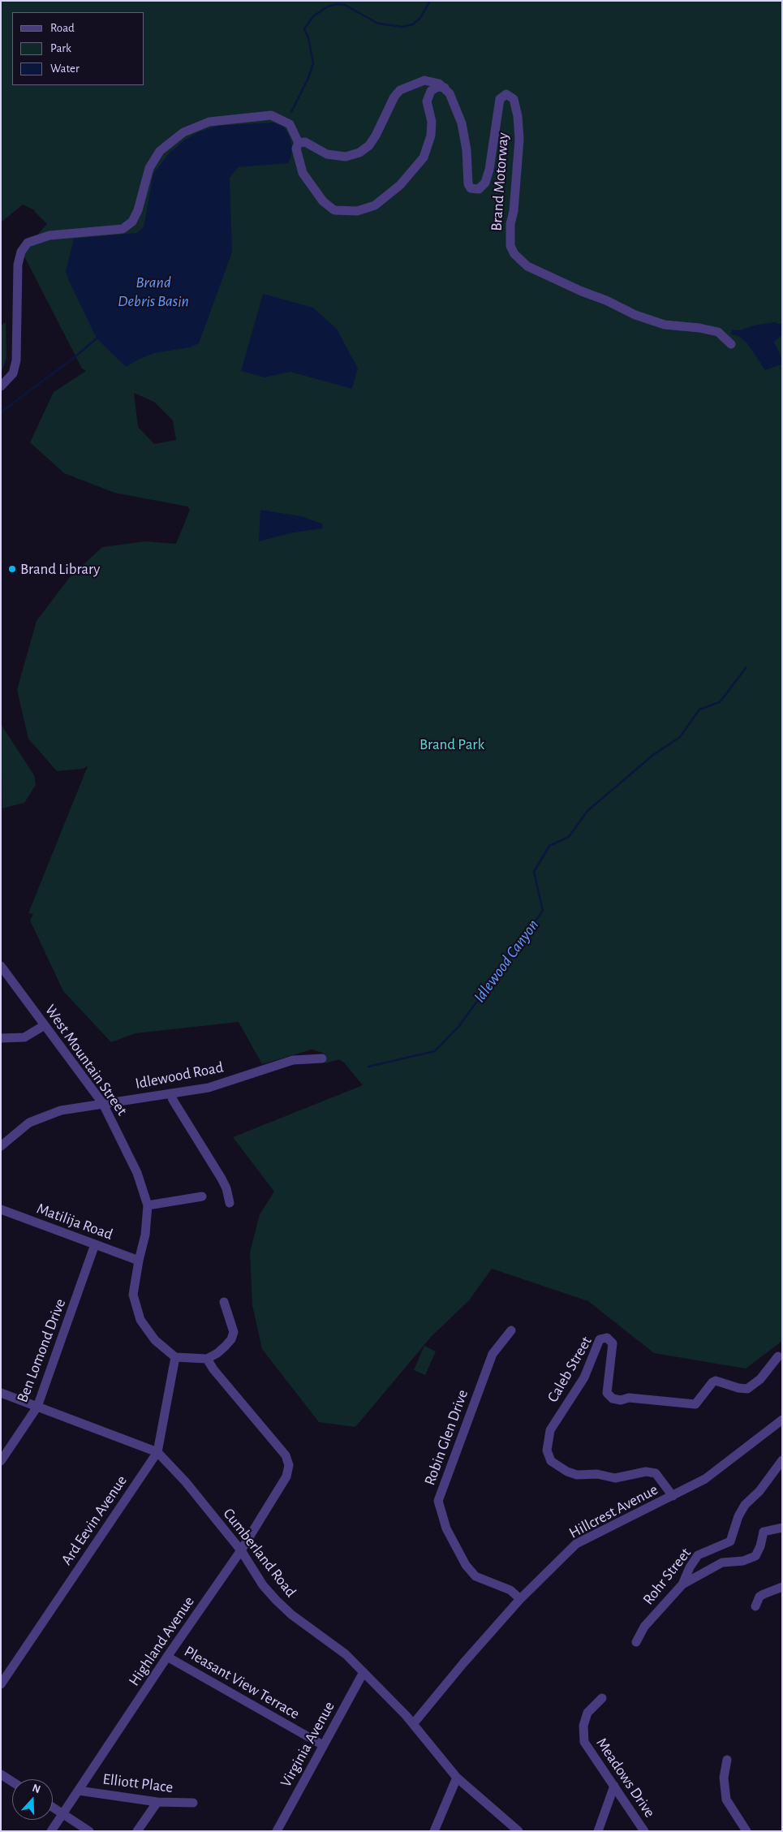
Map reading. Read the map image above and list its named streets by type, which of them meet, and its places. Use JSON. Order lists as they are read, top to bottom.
{
  "streets": {
    "street": [
      "Brand Motorway",
      "West Mountain Street",
      "Idlewood Road",
      "Matilija Road",
      "Ben Lomond Drive",
      "Caleb Street",
      "Robin Glen Drive",
      "Hillcrest Avenue",
      "Ard Eevin Avenue",
      "Cumberland Road",
      "Rohr Street",
      "Highland Avenue",
      "Pleasant View Terrace",
      "Virginia Avenue",
      "Meadows Drive",
      "Elliott Place"
    ]
  },
  "crossings": [
    ["West Mountain Street", "Idlewood Road"],
    ["West Mountain Street", "Matilija Road"],
    ["West Mountain Street", "Ard Eevin Avenue"],
    ["Matilija Road", "Ben Lomond Drive"],
    ["Ben Lomond Drive", "Cumberland Road"],
    ["Caleb Street", "Hillcrest Avenue"],
    ["Robin Glen Drive", "Hillcrest Avenue"],
    ["Hillcrest Avenue", "Cumberland Road"],
    ["Ard Eevin Avenue", "Cumberland Road"],
    ["Cumberland Road", "Highland Avenue"],
    ["Cumberland Road", "Virginia Avenue"],
    ["Highland Avenue", "Pleasant View Terrace"],
    ["Highland Avenue", "Elliott Place"],
    ["Pleasant View Terrace", "Virginia Avenue"]
  ],
  "water": ["Brand Debris Basin", "Idlewood Canyon"],
  "parks": ["Brand Park"],
  "places": ["Brand Library"],
  "legend": ["Road", "Park", "Water"],
  "north": "top"
}
